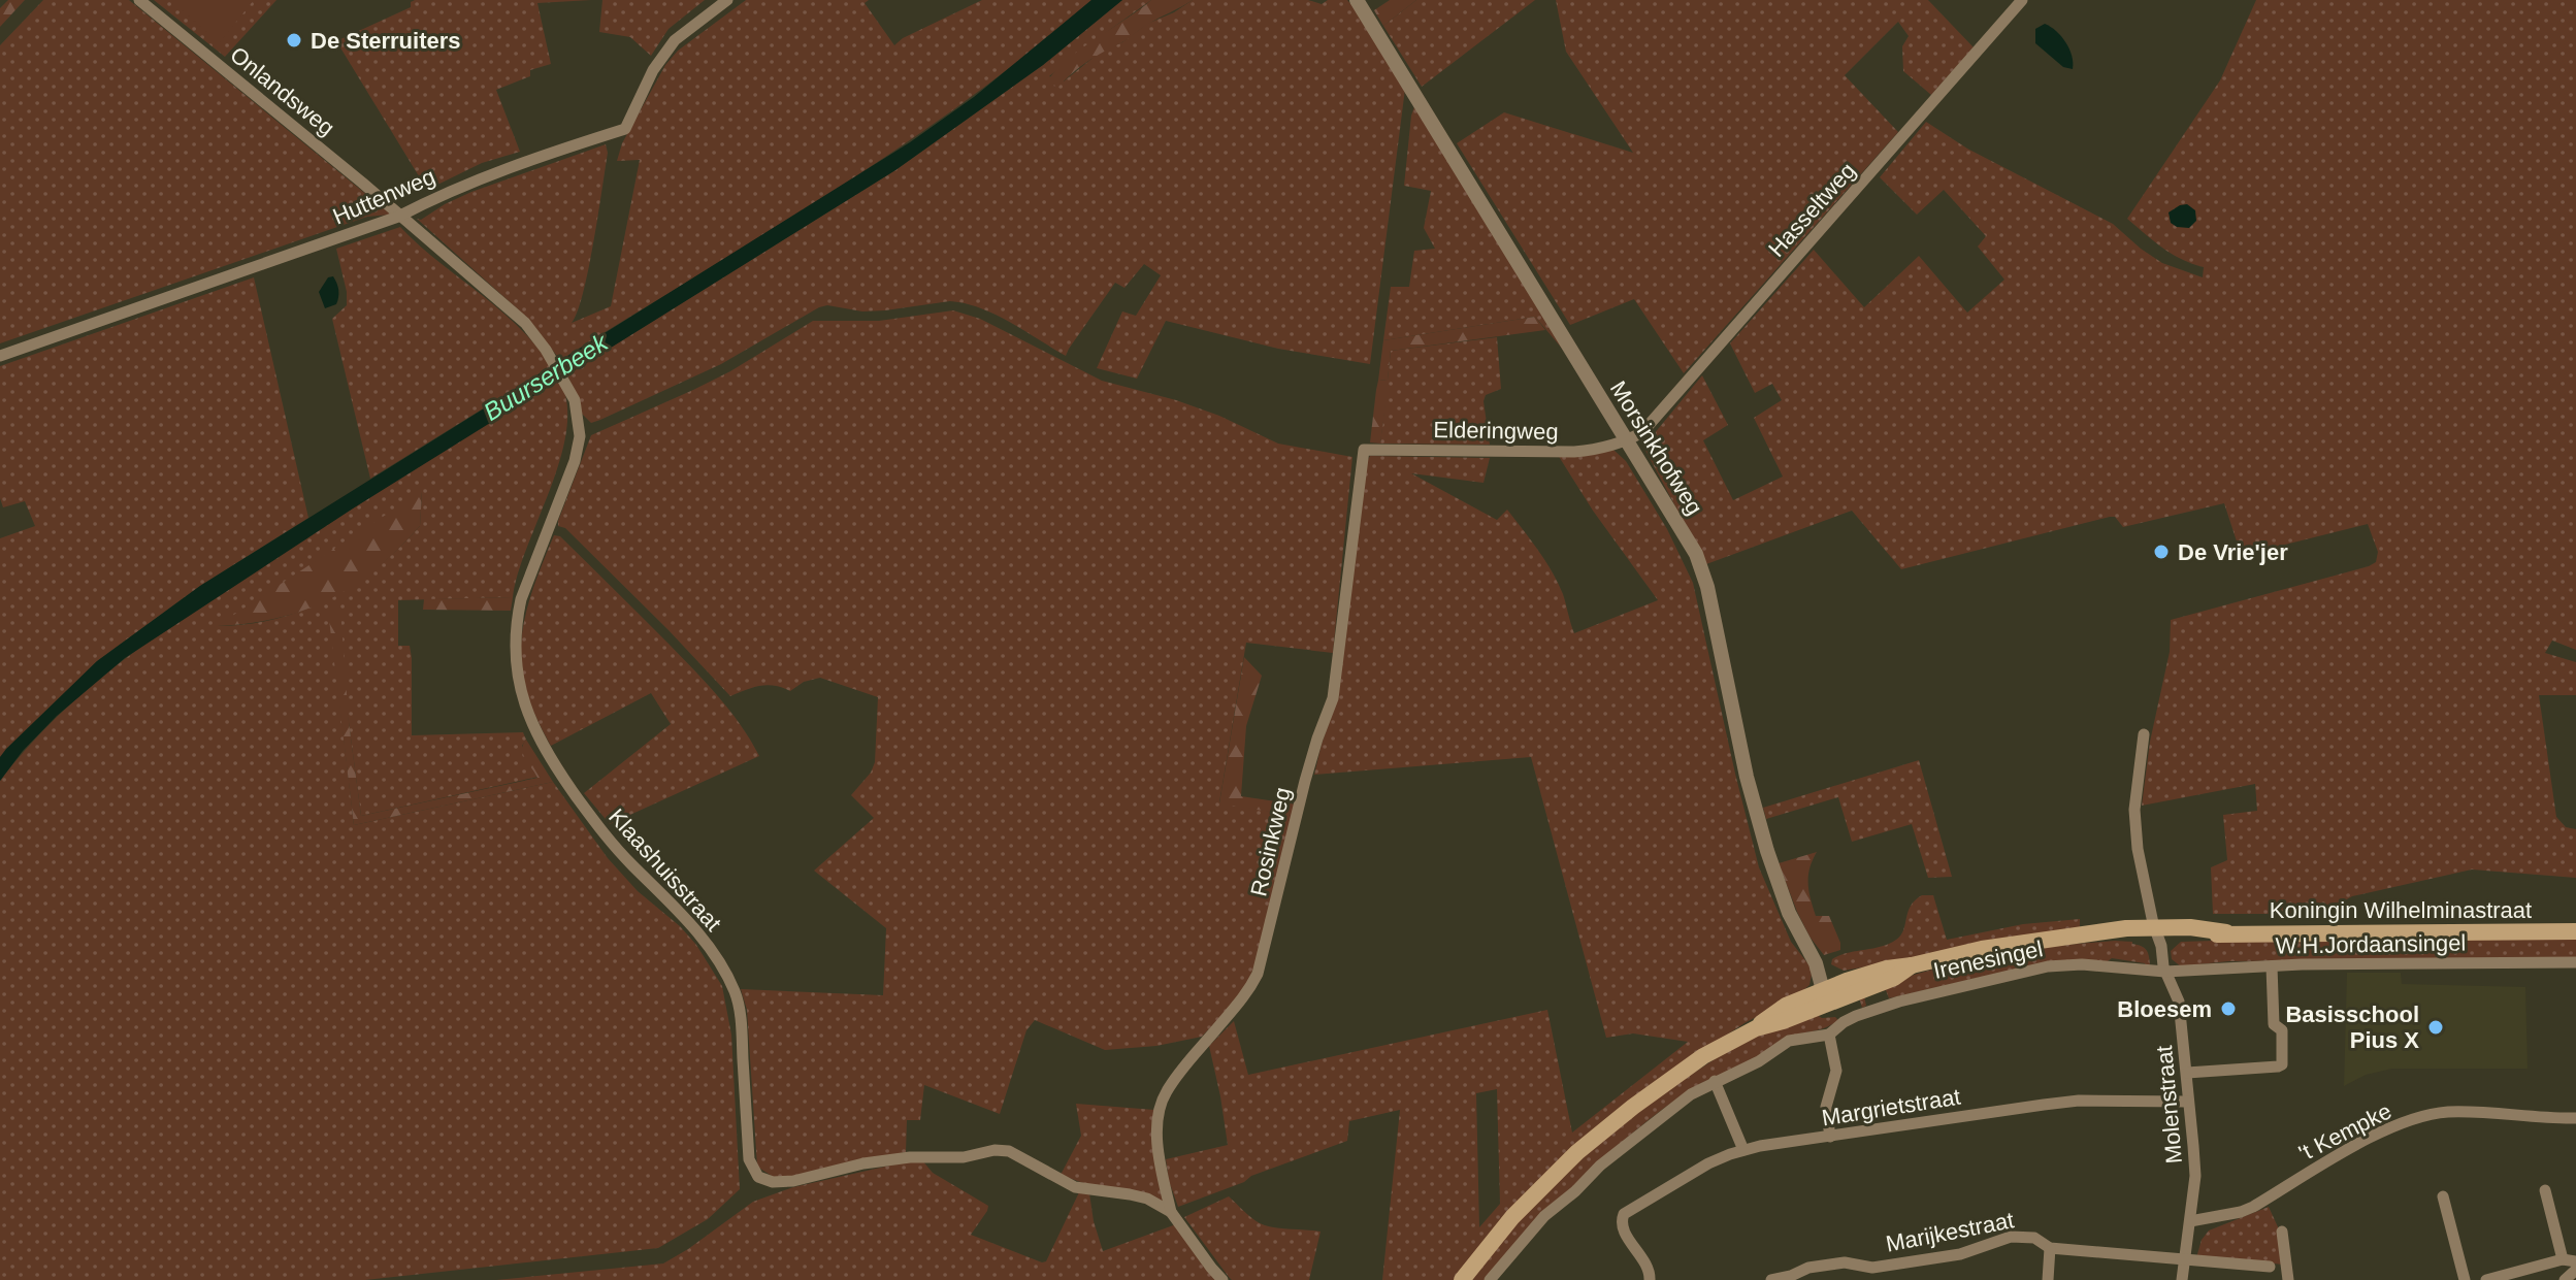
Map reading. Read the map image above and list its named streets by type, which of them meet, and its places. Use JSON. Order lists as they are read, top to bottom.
{
  "streets": {
    "main road": ["Koningin Wilhelminastraat"],
    "street": [
      "Onlandsweg",
      "Huttenweg",
      "Hasseltweg",
      "Elderingweg",
      "Morsinkhofweg",
      "Rosinkweg",
      "Klaashuisstraat",
      "W.H.Jordaansingel",
      "Irenesingel",
      "Molenstraat",
      "Margrietstraat",
      "'t Kempke",
      "Marijkestraat"
    ]
  },
  "crossings": [
    ["Onlandsweg", "Huttenweg"],
    ["Onlandsweg", "Klaashuisstraat"],
    ["Huttenweg", "Klaashuisstraat"],
    ["Hasseltweg", "Elderingweg"],
    ["Hasseltweg", "Morsinkhofweg"],
    ["Elderingweg", "Morsinkhofweg"],
    ["Elderingweg", "Rosinkweg"],
    ["Morsinkhofweg", "Koningin Wilhelminastraat"],
    ["Rosinkweg", "Klaashuisstraat"],
    ["Koningin Wilhelminastraat", "Molenstraat"],
    ["W.H.Jordaansingel", "Irenesingel"],
    ["W.H.Jordaansingel", "Molenstraat"],
    ["Irenesingel", "Molenstraat"],
    ["Molenstraat", "Margrietstraat"],
    ["Molenstraat", "'t Kempke"],
    ["Molenstraat", "Marijkestraat"]
  ],
  "water": ["Buurserbeek"],
  "places": [
    "De Sterruiters",
    "De Vrie'jer",
    "Bloesem",
    "Basisschool Pius X"
  ]
}
